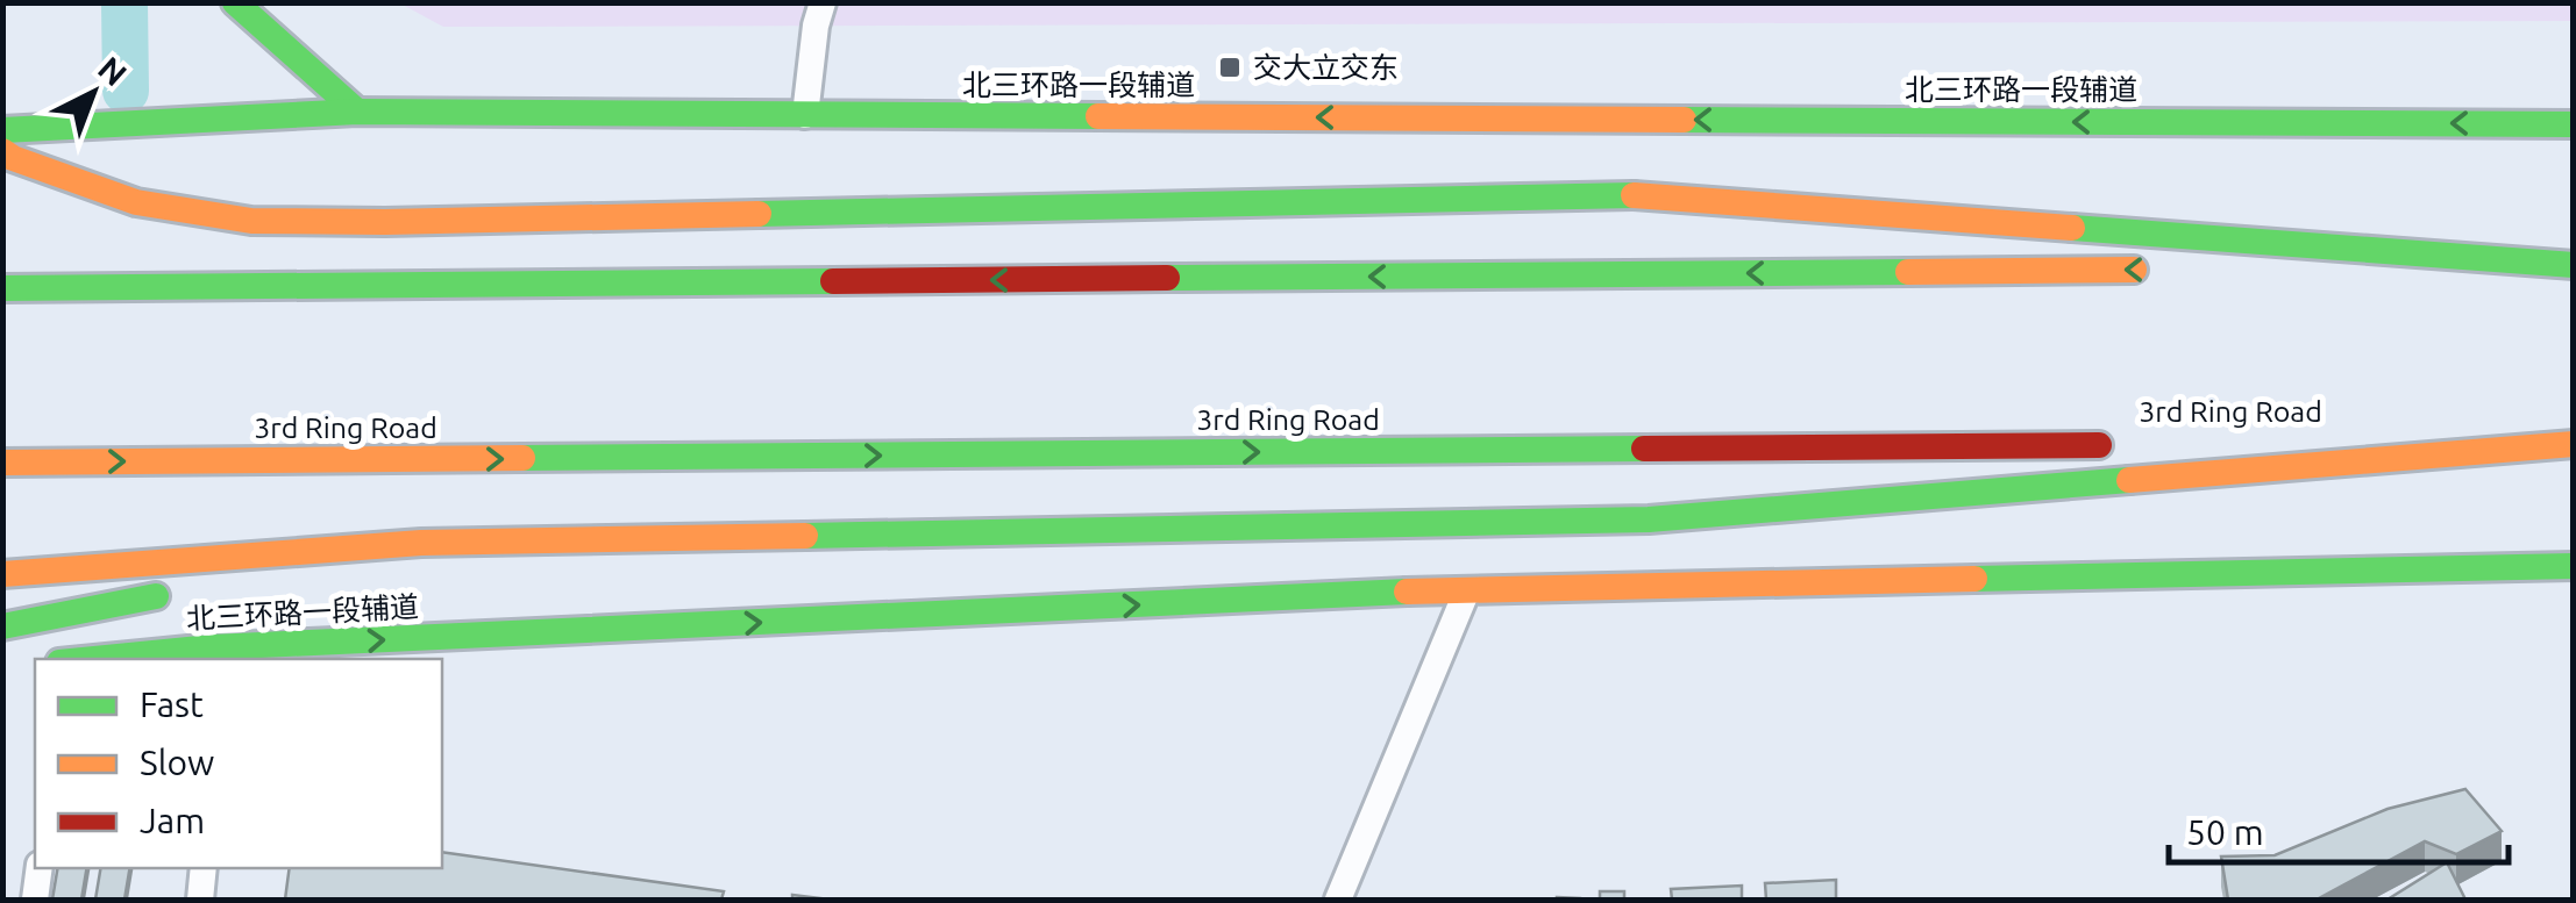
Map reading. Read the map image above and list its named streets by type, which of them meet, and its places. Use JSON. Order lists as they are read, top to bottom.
{
  "streets": {
    "main road": ["北三环路一段辅道", "3rd Ring Road"]
  },
  "places": {
    "transit": ["交大立交东"]
  },
  "legend": ["Fast", "Slow", "Jam"],
  "scale_bar": "50 m",
  "north": "top right"
}
